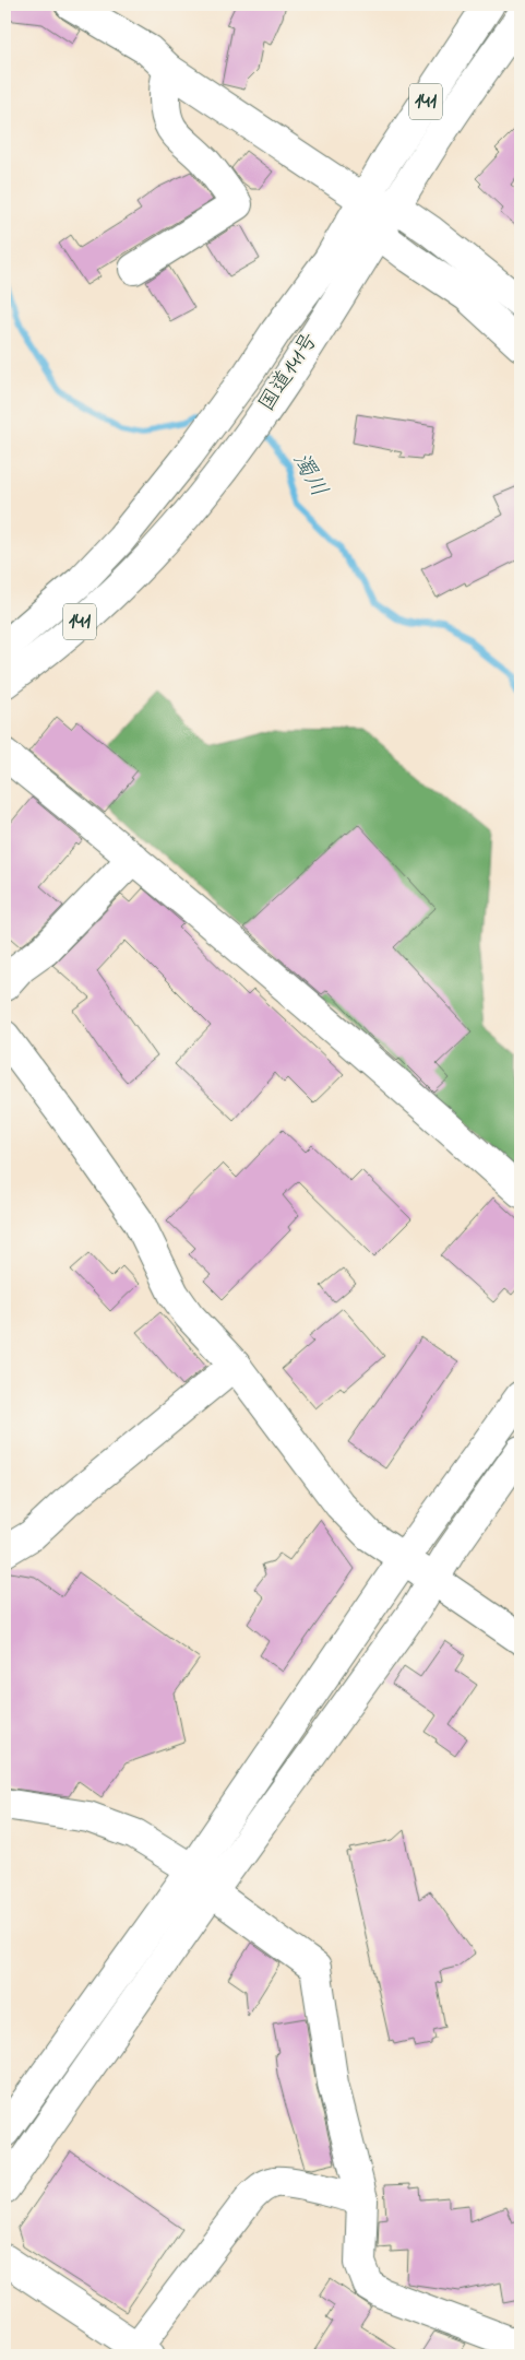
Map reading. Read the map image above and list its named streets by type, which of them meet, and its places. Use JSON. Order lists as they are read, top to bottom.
{
  "streets": {
    "main road": ["141", "国道141号"]
  },
  "water": ["濁川"]
}
